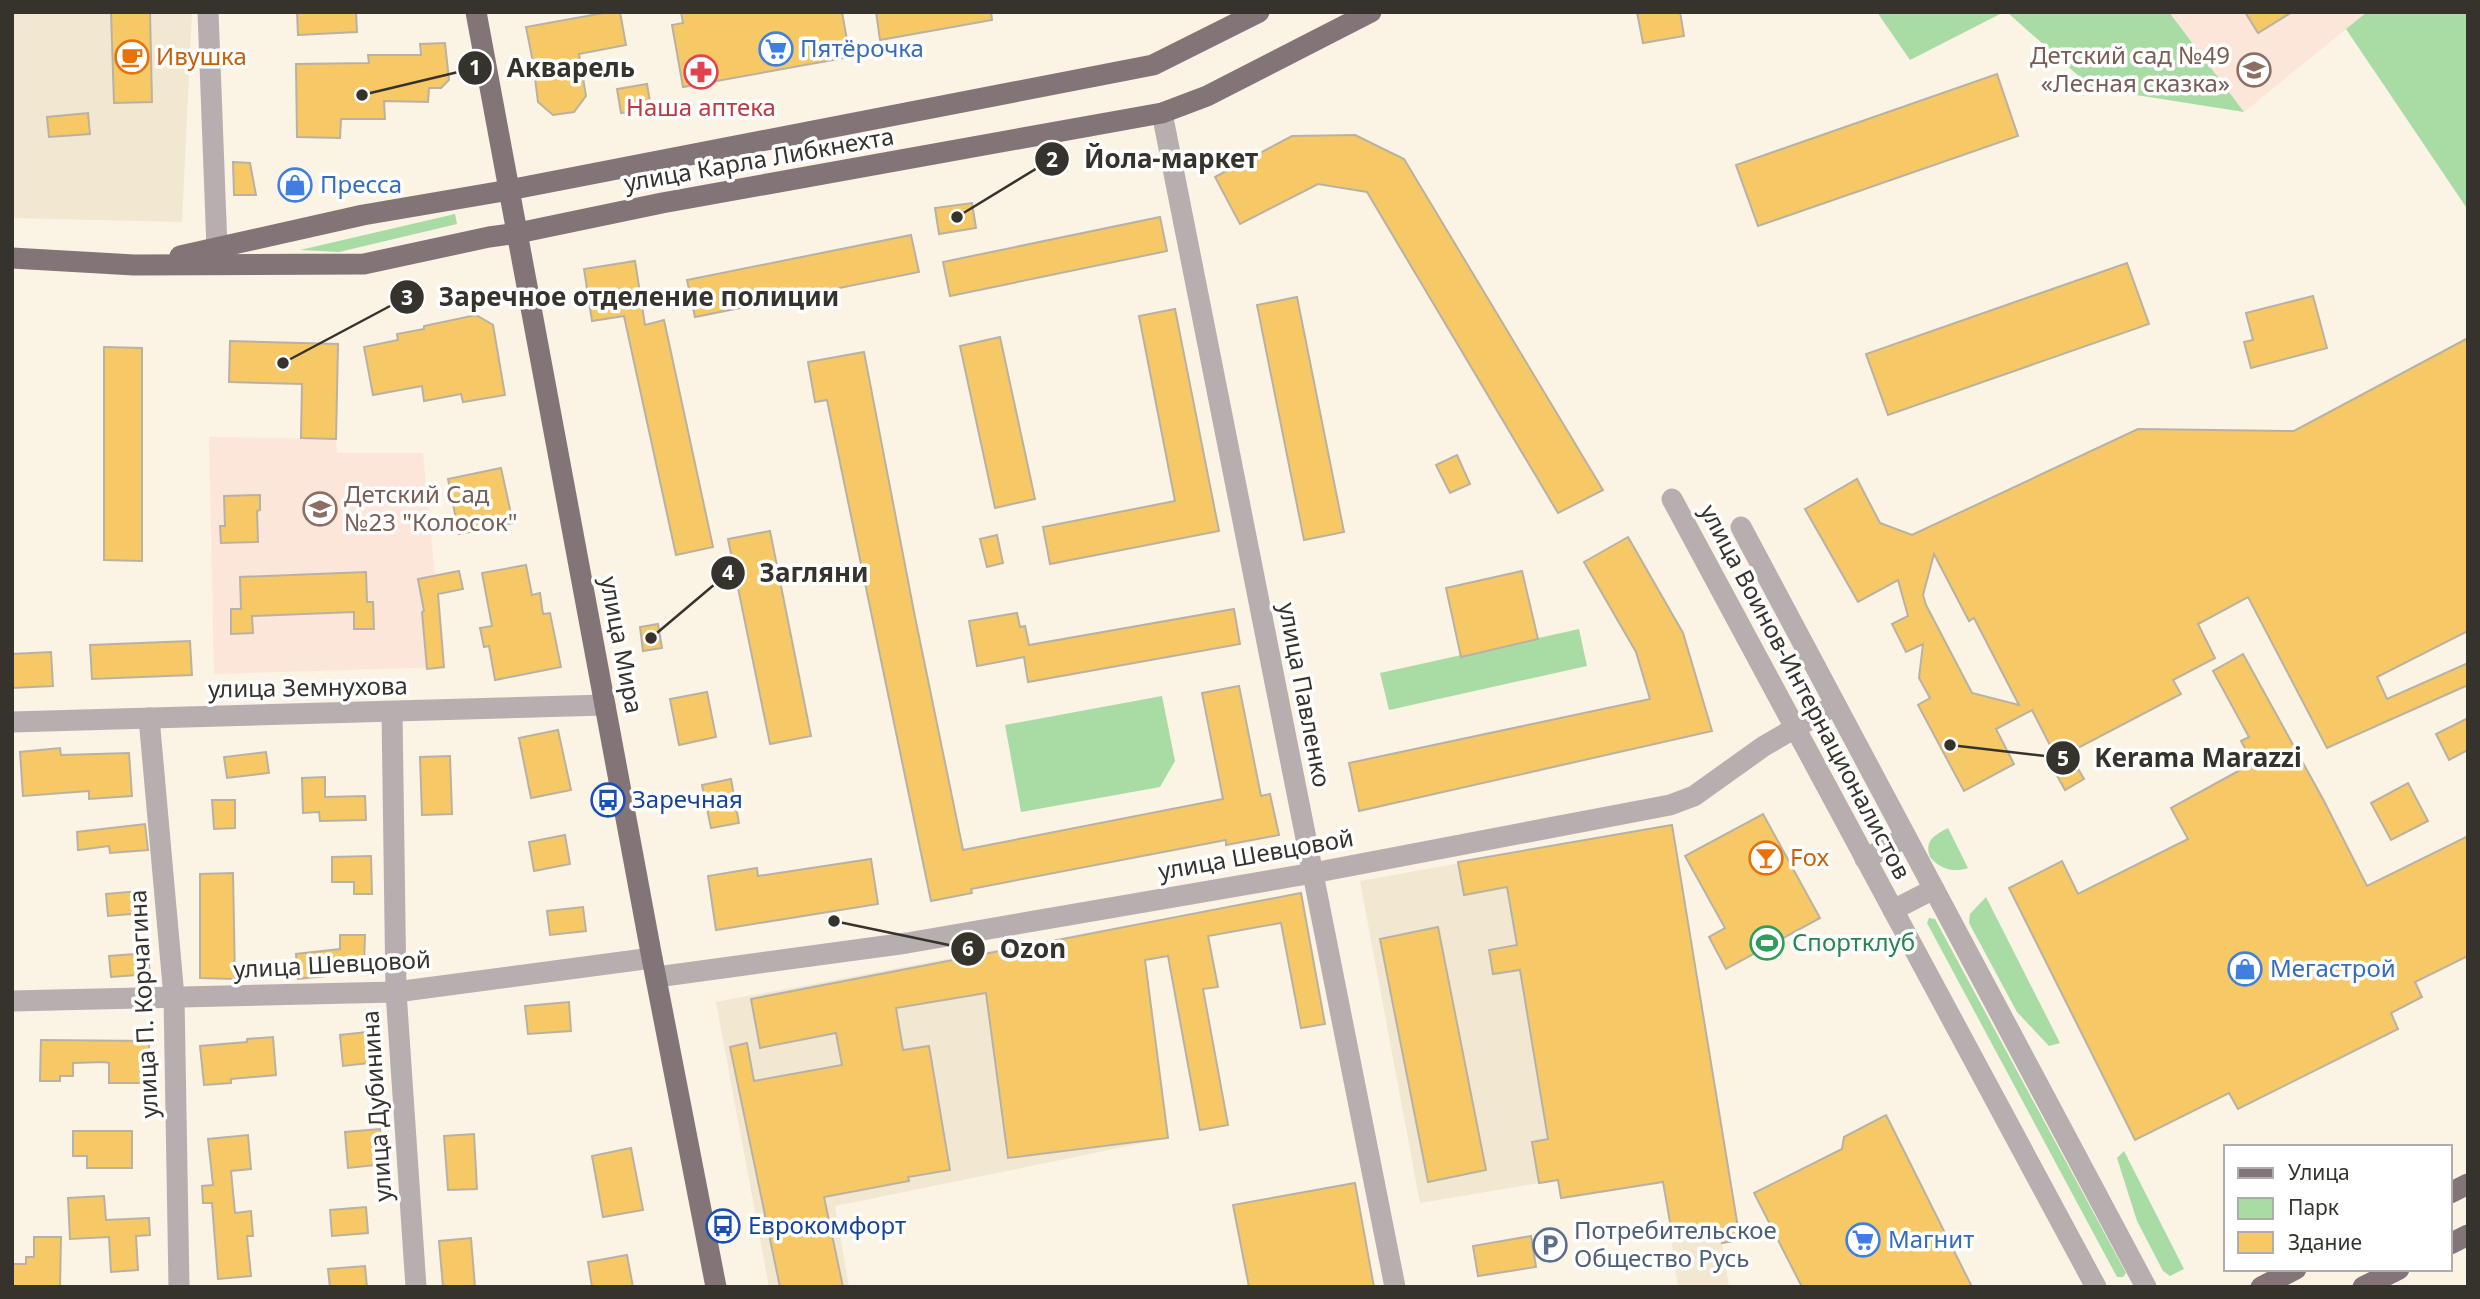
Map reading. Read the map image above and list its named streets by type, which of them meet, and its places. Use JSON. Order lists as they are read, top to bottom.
{
  "streets": {
    "main road": ["улица Карла Либкнехта", "улица Мира"],
    "street": [
      "улица Земнухова",
      "улица Воинов-Интернационалистов",
      "улица Павленко",
      "улица Шевцовой",
      "улица П. Корчагина",
      "улица Дубинина"
    ]
  },
  "crossings": [
    ["улица Карла Либкнехта", "улица Мира"],
    ["улица Карла Либкнехта", "улица Павленко"],
    ["улица Мира", "улица Земнухова"],
    ["улица Мира", "улица Шевцовой"],
    ["улица Земнухова", "улица П. Корчагина"],
    ["улица Земнухова", "улица Дубинина"],
    ["улица Воинов-Интернационалистов", "улица Шевцовой"],
    ["улица Павленко", "улица Шевцовой"],
    ["улица Шевцовой", "улица П. Корчагина"],
    ["улица Шевцовой", "улица Дубинина"]
  ],
  "places": {
    "supermarket": ["Пятёрочка", "Магнит"],
    "cafe": ["Ивушка"],
    "school or university": ["Детский сад №49 «Лесная сказка»", "Детский Сад №23 \"Колосок\""],
    "pharmacy": ["Наша аптека"],
    "other": [
      "Акварель",
      "Йола-маркет",
      "Заречное отделение полиции",
      "Загляни",
      "Kerama Marazzi",
      "Ozon"
    ],
    "shop": ["Пресса", "Мегастрой"],
    "bus stop": ["Заречная", "Еврокомфорт"],
    "bar": ["Fox"],
    "sports": ["Спортклуб"],
    "parking": ["Потребительское Общество Русь"]
  },
  "legend": ["Улица", "Парк", "Здание"]
}
